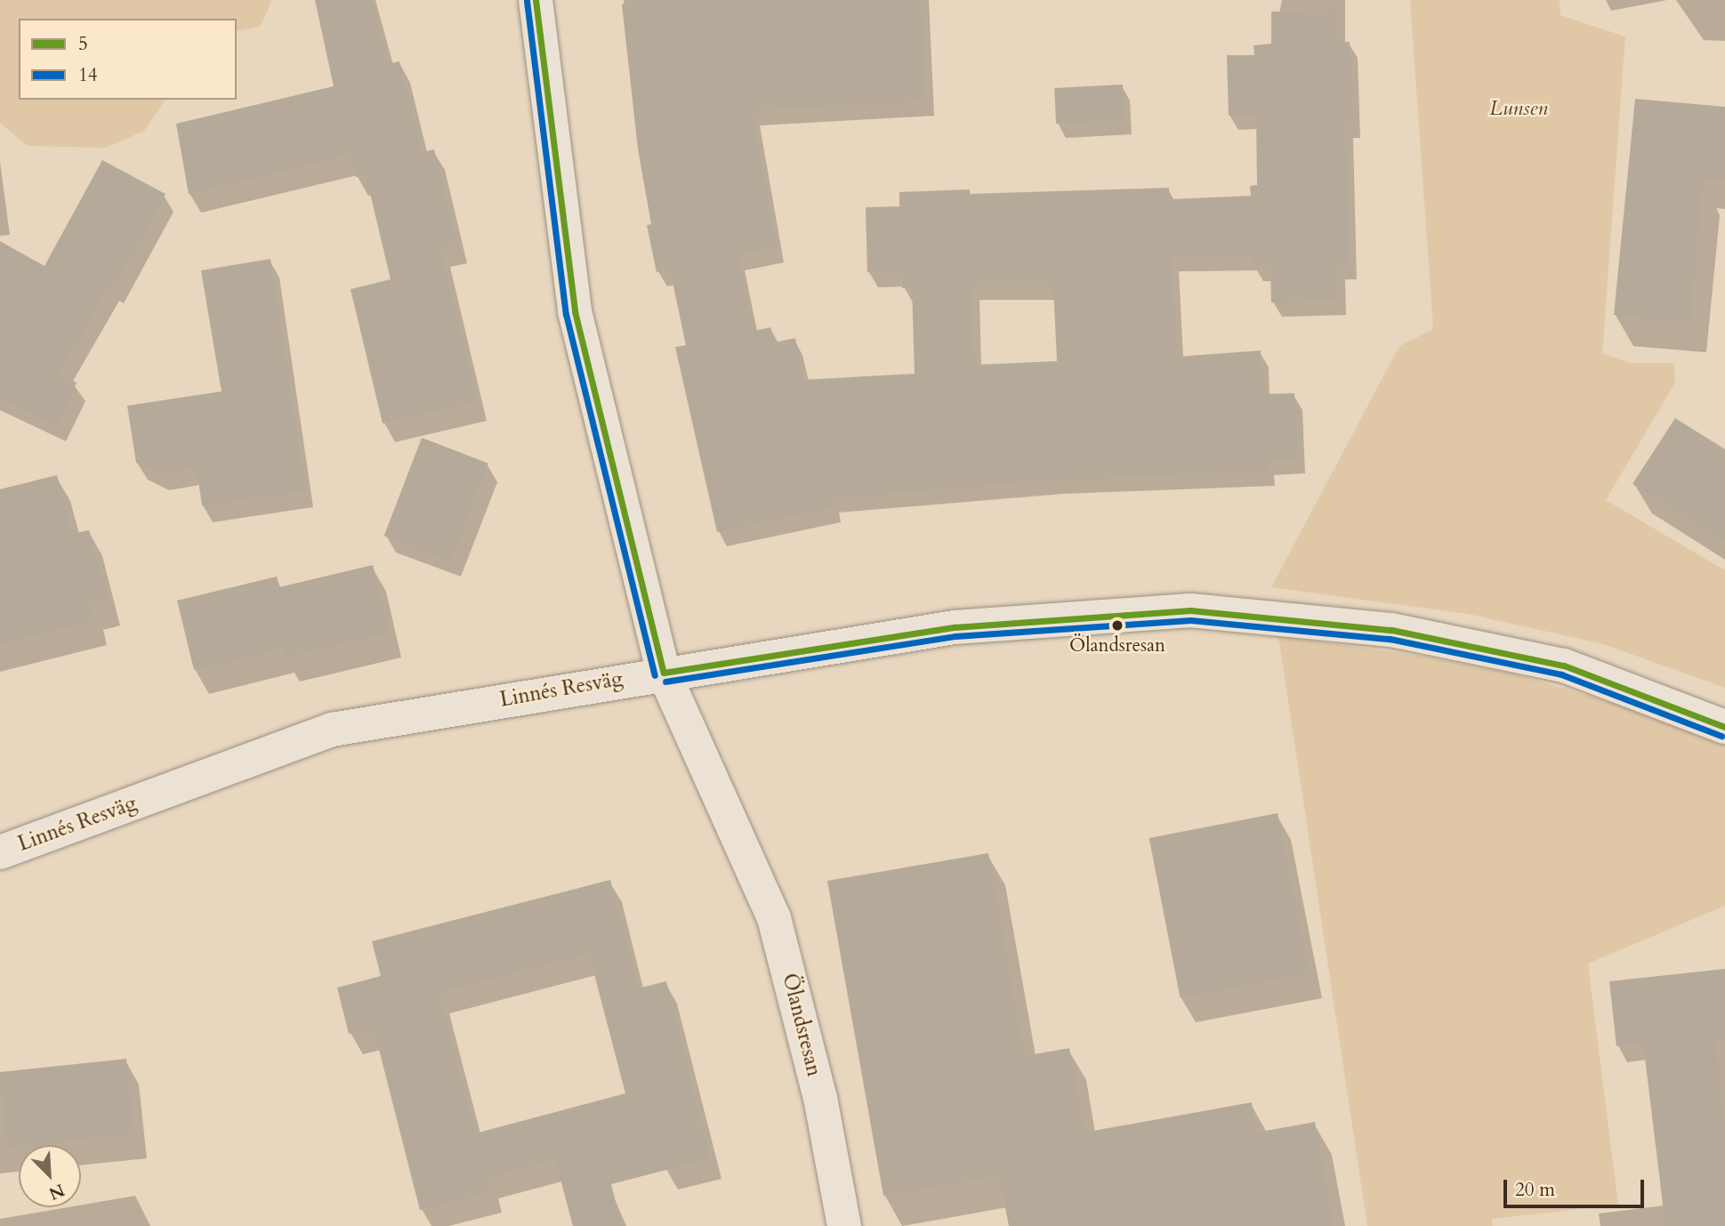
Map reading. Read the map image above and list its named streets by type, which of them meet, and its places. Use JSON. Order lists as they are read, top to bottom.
{
  "streets": {
    "street": ["Linnés Resväg", "Ölandsresan"]
  },
  "crossings": [
    ["Linnés Resväg", "Ölandsresan"]
  ],
  "parks": ["Lunsen"],
  "places": ["Ölandsresan"],
  "lines": ["transit line 5", "transit line 14"],
  "legend": ["5", "14"],
  "scale_bar": "20 m",
  "north": "bottom right"
}
